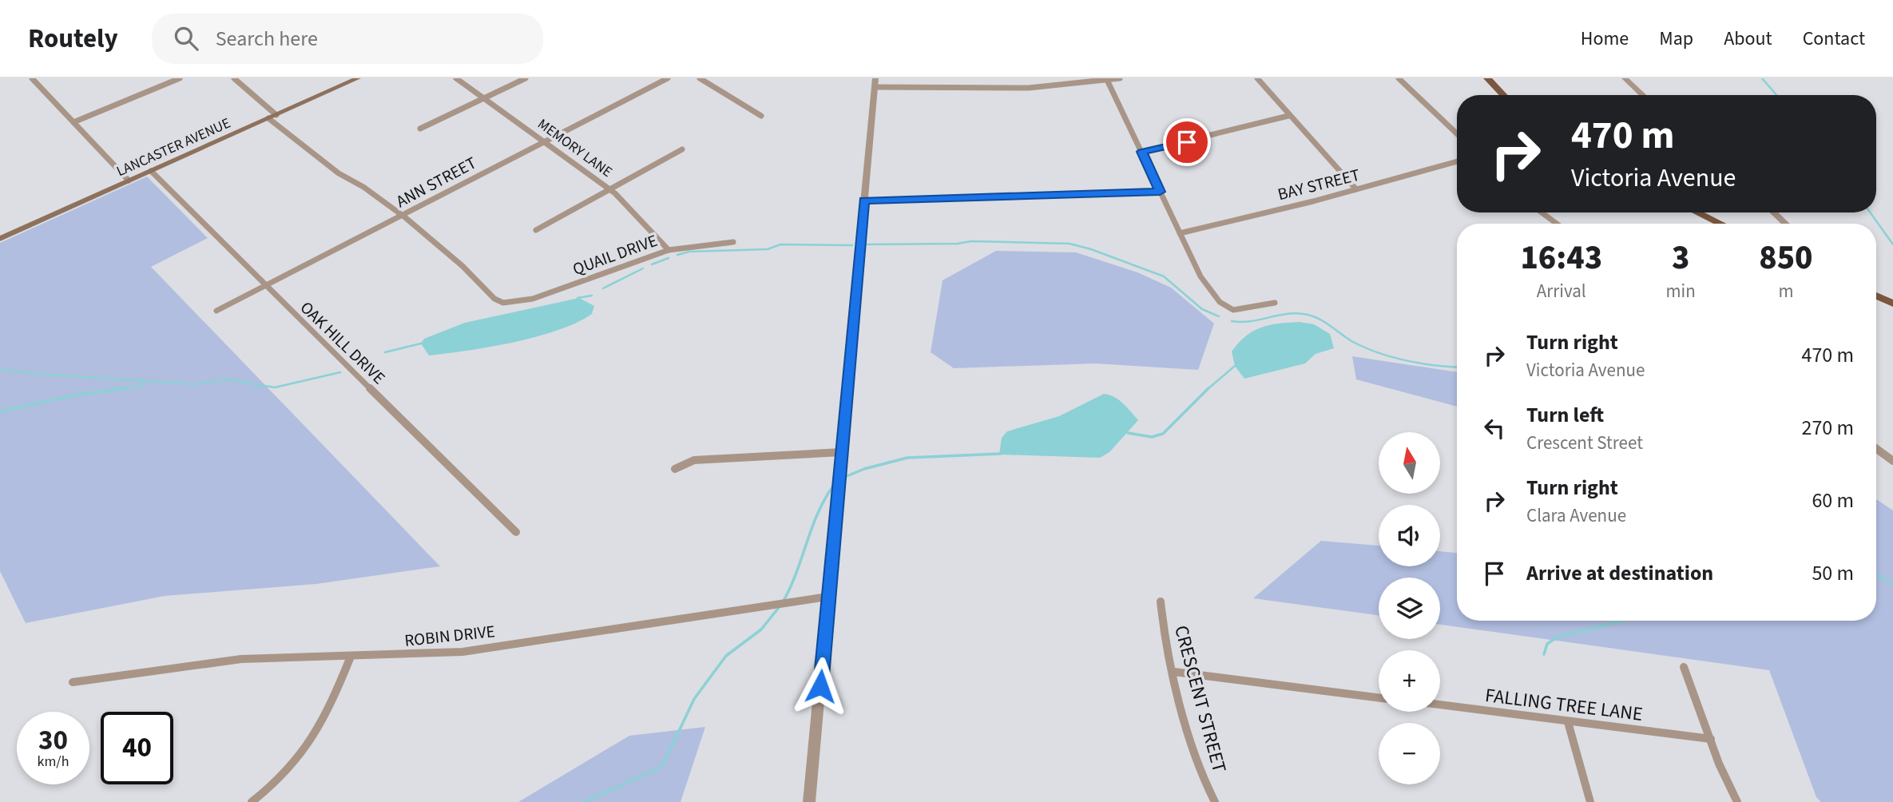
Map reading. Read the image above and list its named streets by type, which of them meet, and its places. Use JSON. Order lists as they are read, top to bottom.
{
  "streets": {
    "main road": ["LANCASTER AVENUE"],
    "street": [
      "MEMORY LANE",
      "ANN STREET",
      "BAY STREET",
      "QUAIL DRIVE",
      "OAK HILL DRIVE",
      "ROBIN DRIVE",
      "CRESCENT STREET",
      "FALLING TREE LANE"
    ]
  },
  "crossings": [
    ["LANCASTER AVENUE", "OAK HILL DRIVE"],
    ["MEMORY LANE", "ANN STREET"],
    ["MEMORY LANE", "QUAIL DRIVE"],
    ["ANN STREET", "QUAIL DRIVE"],
    ["ANN STREET", "OAK HILL DRIVE"]
  ],
  "north": "top",
  "page": {
    "header": "Routely",
    "search": "Search here",
    "nav": [
      "Home",
      "Map",
      "About",
      "Contact"
    ],
    "turn": ["470 m", "Victoria Avenue"],
    "eta": [
      "16:43",
      "Arrival",
      "3",
      "min",
      "850",
      "m"
    ],
    "list": [
      {
        "name": "Turn right",
        "note": "Victoria Avenue",
        "value": "470 m"
      },
      {
        "name": "Turn left",
        "note": "Crescent Street",
        "value": "270 m"
      },
      {
        "name": "Turn right",
        "note": "Clara Avenue",
        "value": "60 m"
      },
      {
        "name": "Arrive at destination",
        "value": "50 m"
      }
    ],
    "map_buttons": ["+", "−"],
    "speed": "30 km/h",
    "limit": "40"
  }
}
